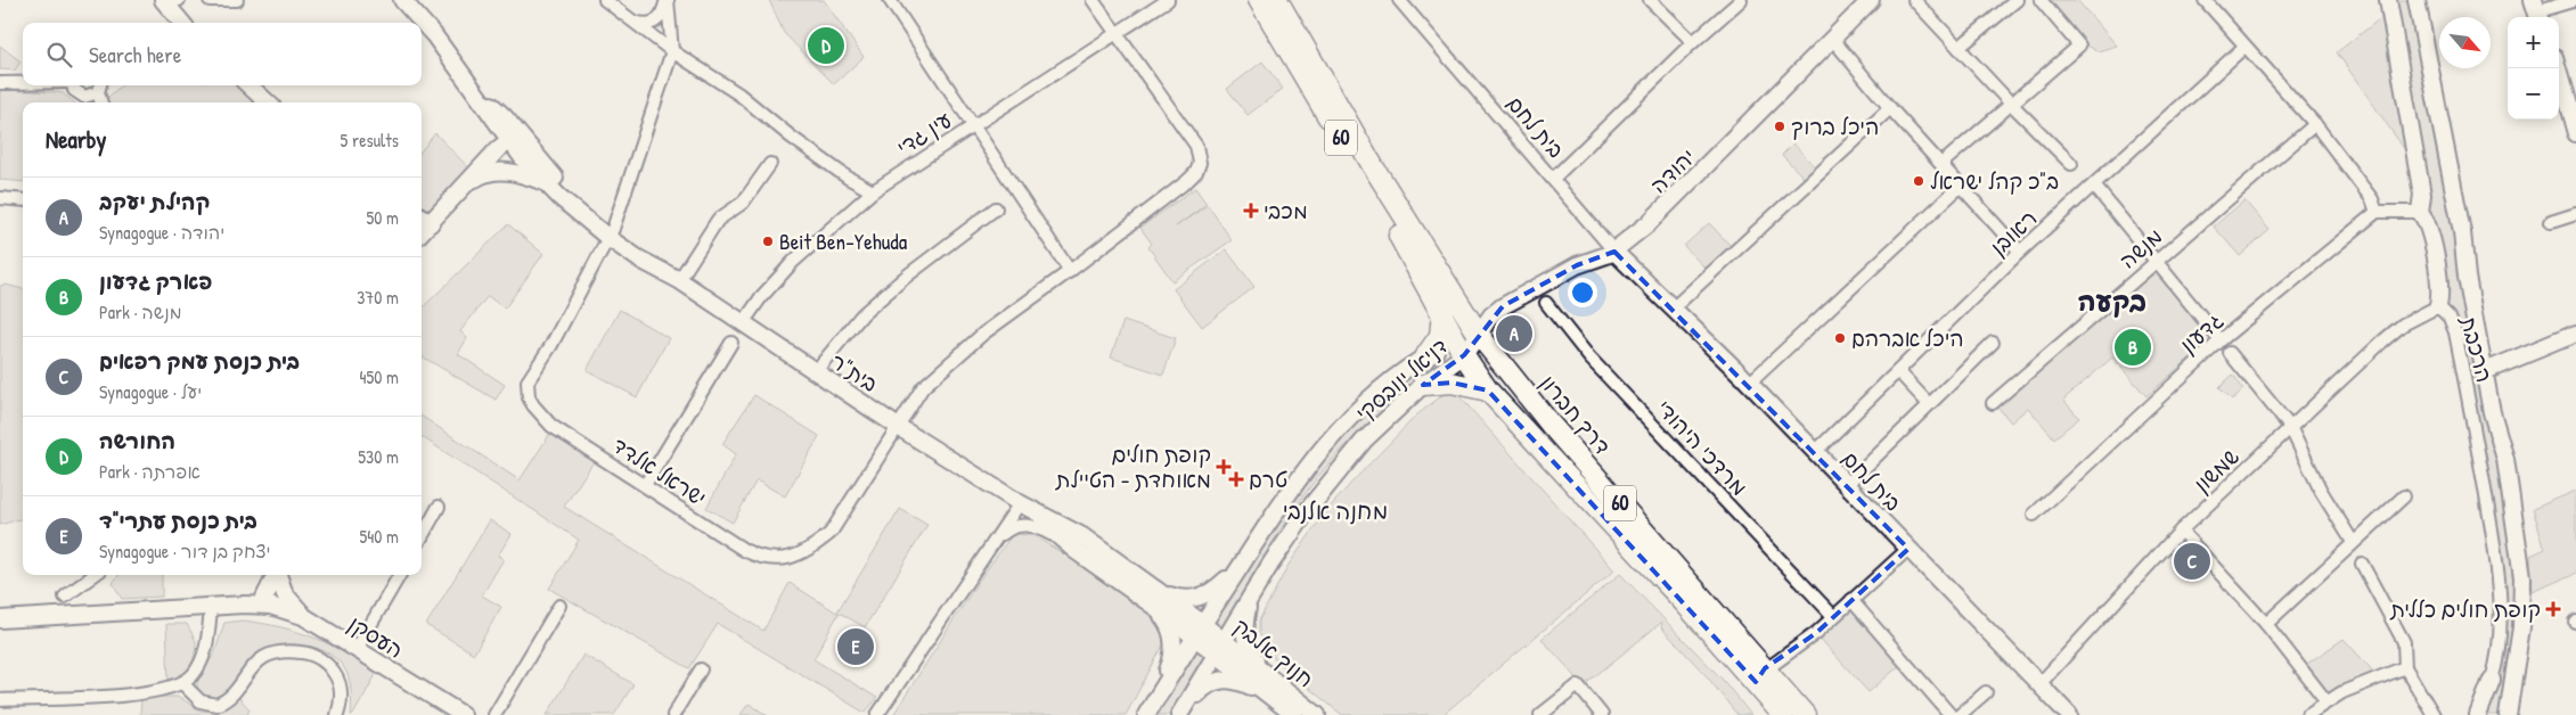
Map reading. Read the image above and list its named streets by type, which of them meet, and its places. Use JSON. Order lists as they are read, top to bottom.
{
  "streets": {
    "highway": ["60", "דרך חברון"],
    "street": [
      "בית לחם",
      "עין גדי",
      "יהודה",
      "ראובן",
      "מנשה",
      "גדעון",
      "הרכבת",
      "בית\"ר",
      "דניאל ינובסקי",
      "מרדכי היהודי",
      "שמשון",
      "ישראל אלדד",
      "העסקן",
      "חנוך אלבק"
    ]
  },
  "crossings": [
    ["בית לחם", "יהודה"],
    ["בית לחם", "ראובן"],
    ["בית לחם", "שמשון"],
    ["עין גדי", "בית\"ר"],
    ["עין גדי", "ישראל אלדד"],
    ["יהודה", "דניאל ינובסקי"],
    ["יהודה", "דרך חברון"],
    ["הרכבת", "שמשון"],
    ["בית\"ר", "דניאל ינובסקי"],
    ["בית\"ר", "ישראל אלדד"],
    ["בית\"ר", "חנוך אלבק"],
    ["דניאל ינובסקי", "דרך חברון"],
    ["דניאל ינובסקי", "חנוך אלבק"]
  ],
  "districts": ["בקעה", "מחנה אלנבי"],
  "places": {
    "other": [
      "היכל ברוך",
      "ב\"כ קהל ישראל",
      "Beit Ben-Yehuda",
      "היכל אברהם"
    ],
    "health": [
      "מכבי",
      "קופת חולים מאוחדת - הטיילת",
      "טרם",
      "קופת חולים כללית"
    ]
  },
  "north": "bottom right",
  "page": {
    "map_buttons": ["+", "−"],
    "search": "Search here",
    "pins": [
      "D",
      "A",
      "B",
      "C",
      "E"
    ],
    "heading": ["Nearby", "5 results"],
    "list": [
      {
        "mark": "A",
        "name": "קהילת יעקב",
        "note": "Synagogue · יהודה",
        "value": "50 m"
      },
      {
        "mark": "B",
        "name": "פארק גדעון",
        "note": "Park · מנשה",
        "value": "370 m"
      },
      {
        "mark": "C",
        "name": "בית כנסת עמק רפאים",
        "note": "Synagogue · יעל",
        "value": "450 m"
      },
      {
        "mark": "D",
        "name": "החורשה",
        "note": "Park · אפרתה",
        "value": "530 m"
      },
      {
        "mark": "E",
        "name": "בית כנסת עתרי\"ד",
        "note": "Synagogue · יצחק בן דור",
        "value": "540 m"
      }
    ]
  }
}
